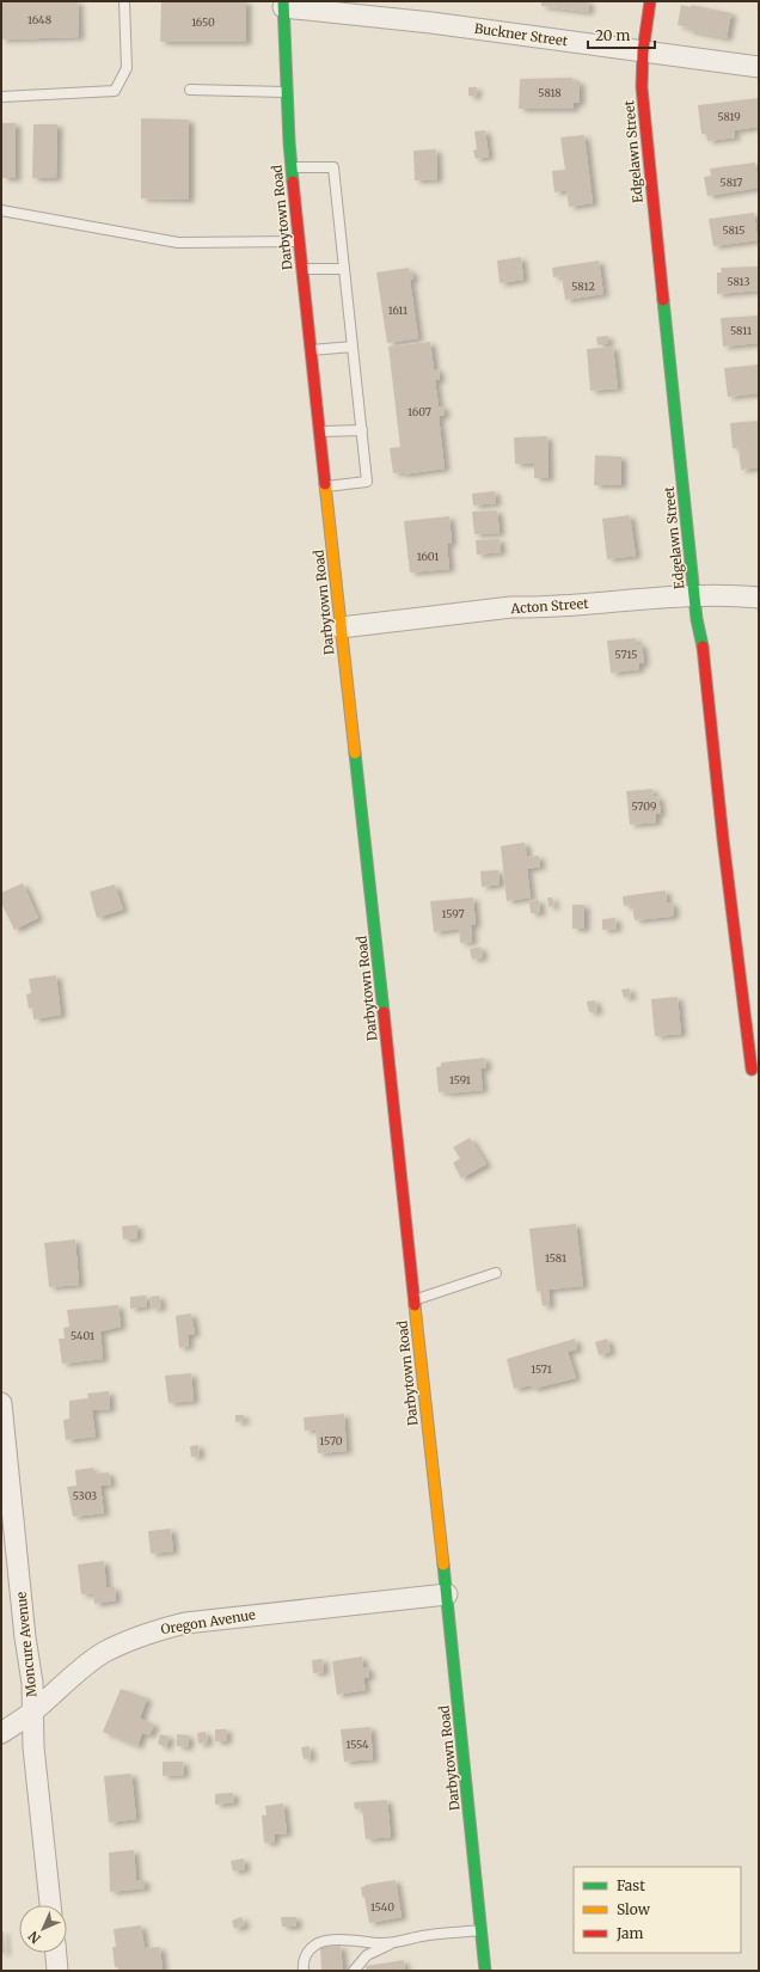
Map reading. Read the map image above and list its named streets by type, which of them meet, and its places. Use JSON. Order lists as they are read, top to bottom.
{
  "streets": {
    "main road": ["Edgelawn Street", "Darbytown Road"],
    "street": [
      "Buckner Street",
      "Acton Street",
      "Oregon Avenue",
      "Moncure Avenue"
    ]
  },
  "crossings": [
    ["Buckner Street", "Edgelawn Street"],
    ["Buckner Street", "Darbytown Road"],
    ["Edgelawn Street", "Acton Street"],
    ["Darbytown Road", "Acton Street"],
    ["Darbytown Road", "Oregon Avenue"],
    ["Oregon Avenue", "Moncure Avenue"]
  ],
  "house_numbers": [
    "1648",
    "1650",
    "5818",
    "5819",
    "5817",
    "5815",
    "5813",
    "5812",
    "1611",
    "5811",
    "1607",
    "1601",
    "5715",
    "5709",
    "1597",
    "1591",
    "1581",
    "5401",
    "1571",
    "1570",
    "5303",
    "1554",
    "1540"
  ],
  "legend": ["Fast", "Slow", "Jam"],
  "scale_bar": "20 m",
  "north": "bottom left"
}
